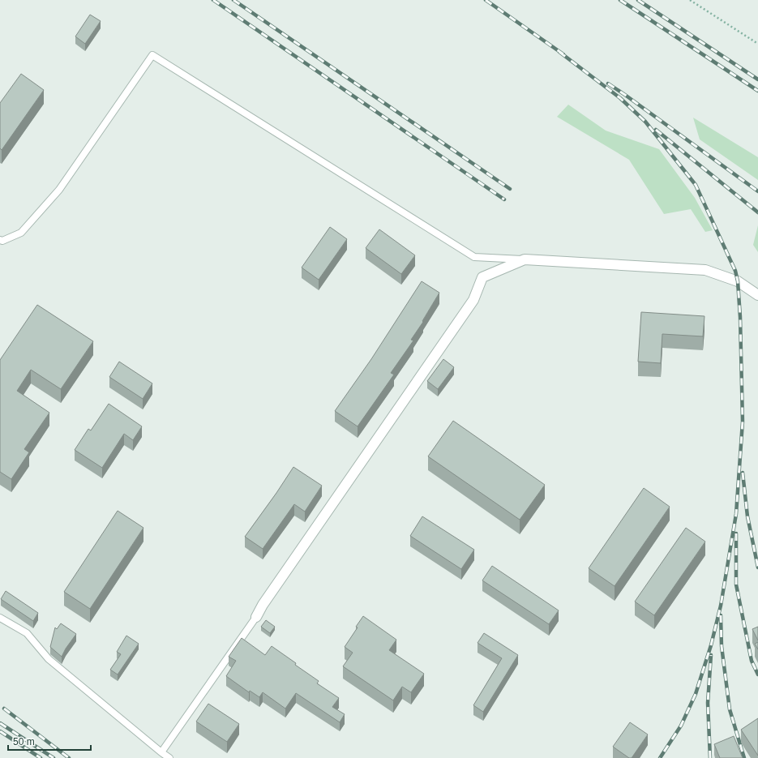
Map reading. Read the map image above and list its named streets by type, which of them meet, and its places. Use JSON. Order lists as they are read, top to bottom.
{
  "scale_bar": "50 m"
}
